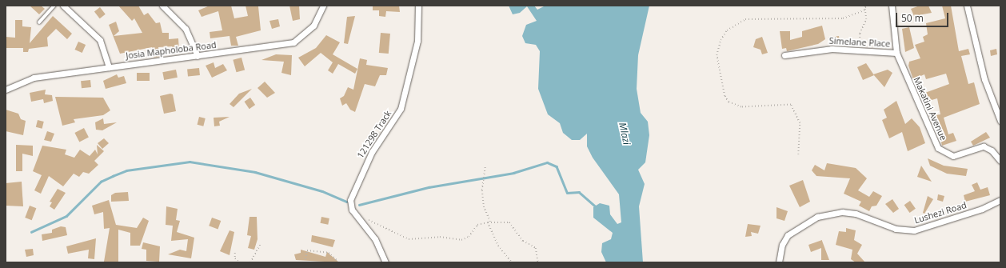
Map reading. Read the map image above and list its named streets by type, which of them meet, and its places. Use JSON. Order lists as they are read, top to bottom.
{
  "streets": {
    "street": [
      "Simelane Place",
      "Josia Mapholoba Road",
      "Makatini Avenue",
      "121298 Track",
      "Lushezi Road"
    ]
  },
  "crossings": [
    ["Simelane Place", "Makatini Avenue"]
  ],
  "water": ["Mlazi"],
  "scale_bar": "50 m"
}
